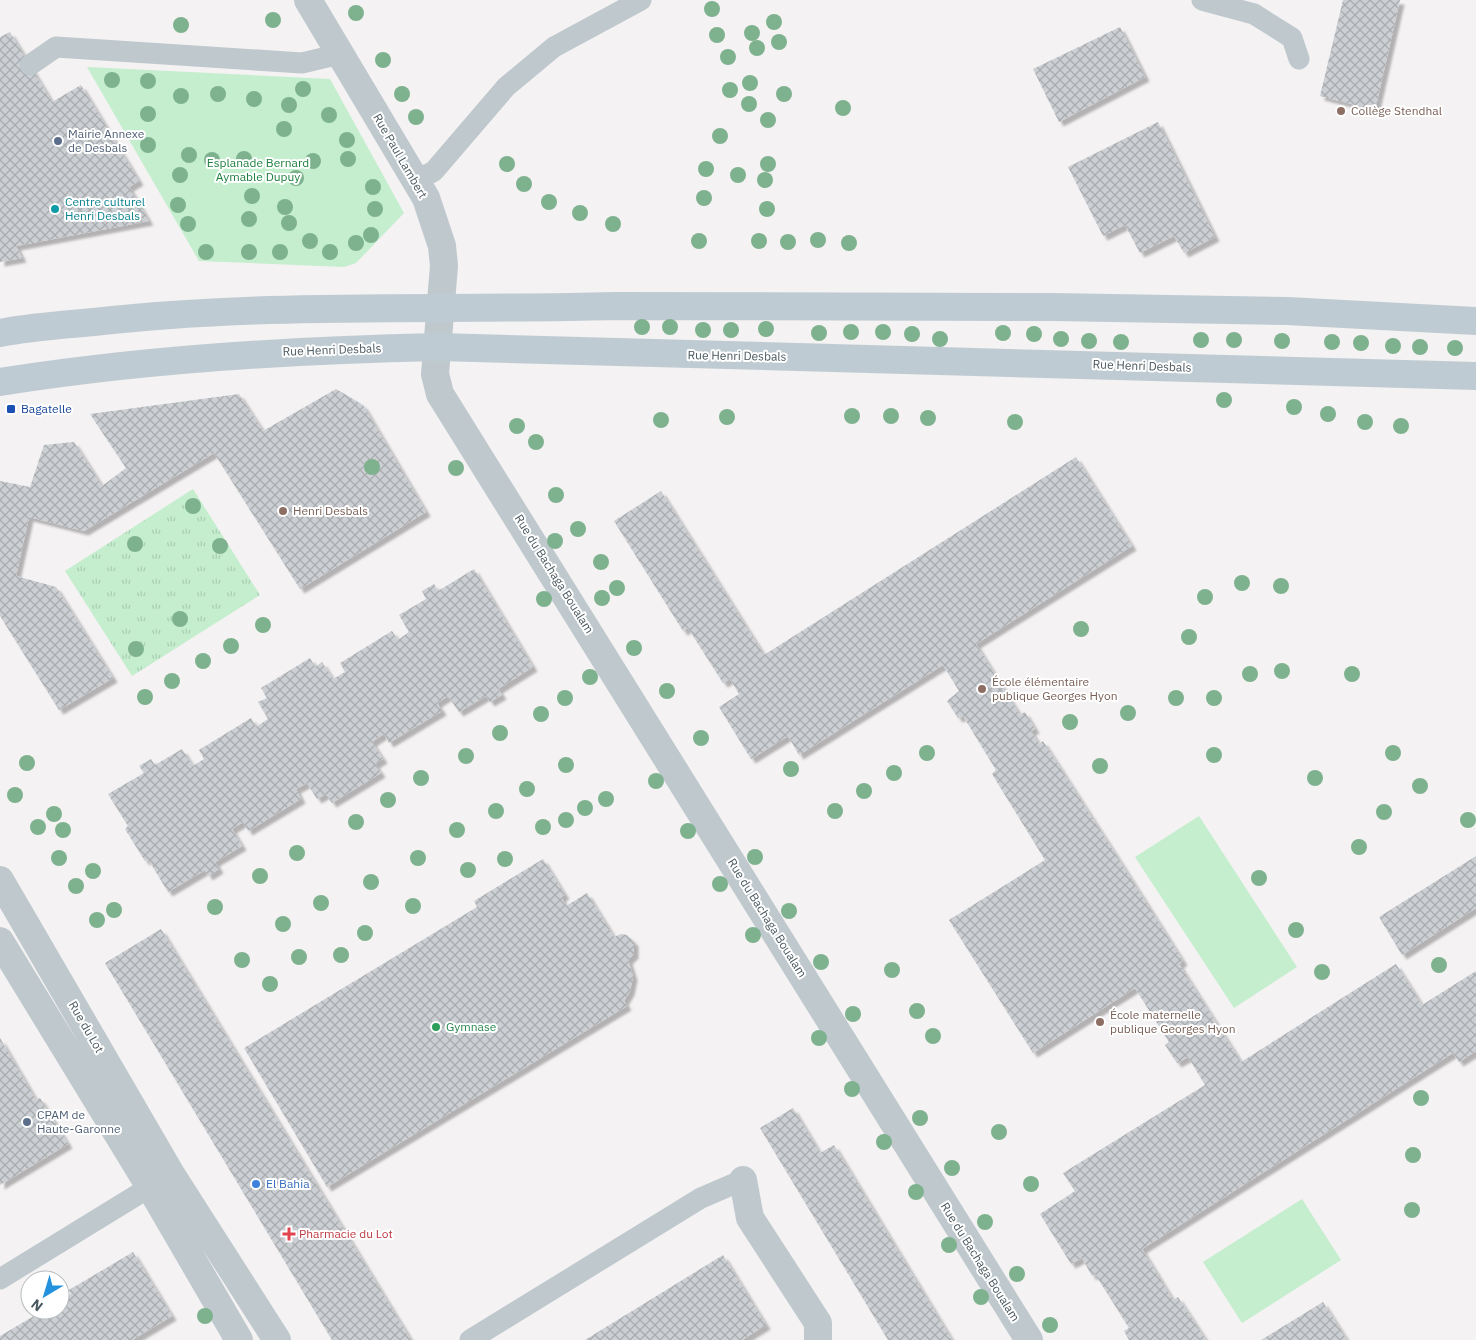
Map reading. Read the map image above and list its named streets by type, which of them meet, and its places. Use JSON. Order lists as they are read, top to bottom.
{
  "streets": {
    "street": [
      "Rue Paul Lambert",
      "Rue Henri Desbals",
      "Rue du Bachaga Boualam",
      "Rue du Lot"
    ]
  },
  "crossings": [
    ["Rue Paul Lambert", "Rue Henri Desbals"],
    ["Rue Paul Lambert", "Rue du Bachaga Boualam"]
  ],
  "parks": ["Esplanade Bernard Aymable Dupuy"],
  "places": {
    "other": [
      "Collège Stendhal",
      "Mairie Annexe de Desbals",
      "Centre culturel Henri Desbals",
      "Henri Desbals",
      "École élémentaire publique Georges Hyon",
      "École maternelle publique Georges Hyon",
      "Gymnase",
      "CPAM de Haute-Garonne",
      "El Bahia"
    ],
    "transit": ["Bagatelle"],
    "health": ["Pharmacie du Lot"]
  },
  "north": "bottom left"
}
